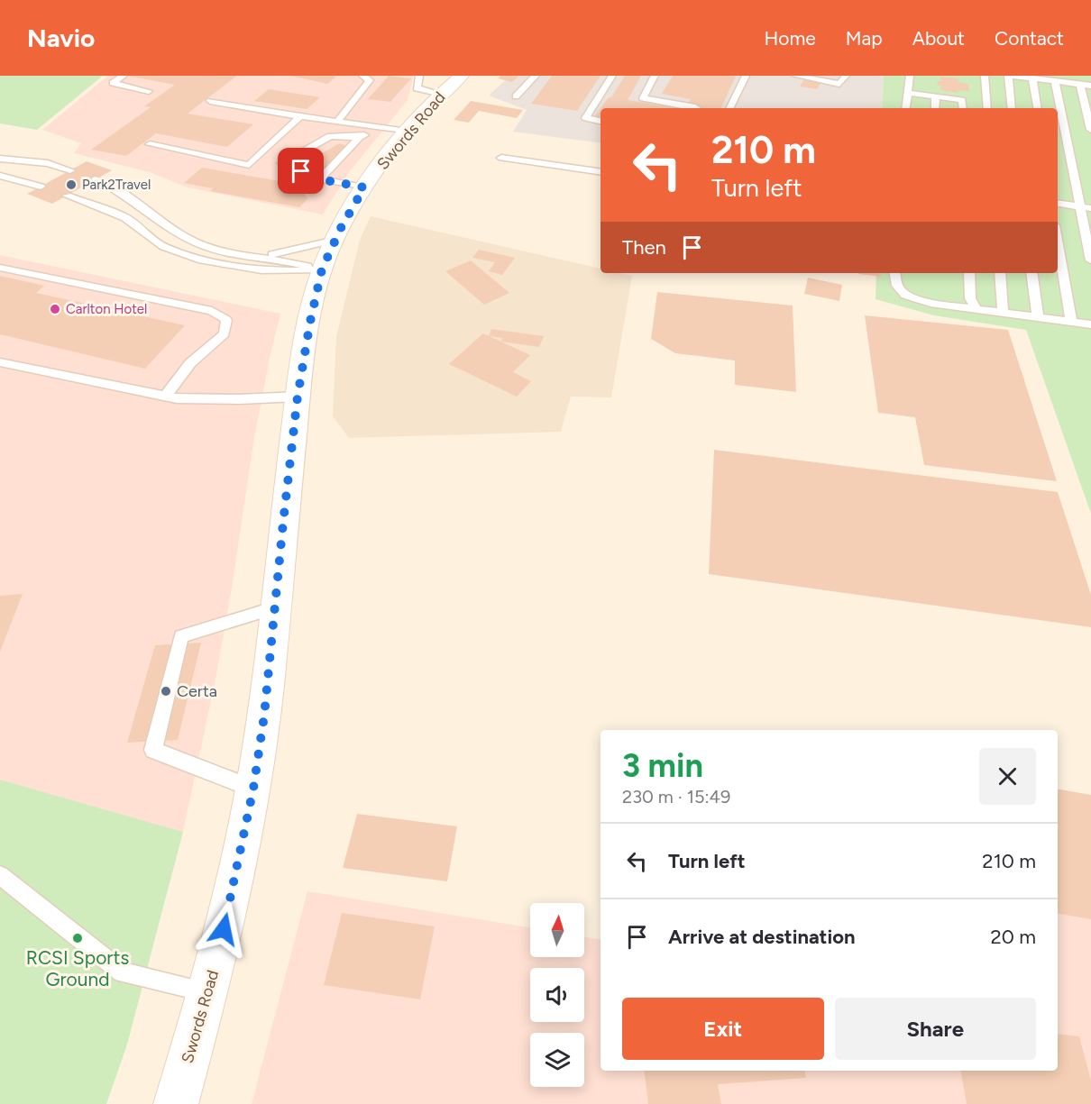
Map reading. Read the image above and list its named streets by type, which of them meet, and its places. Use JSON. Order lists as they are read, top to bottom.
{
  "streets": {
    "main road": ["Swords Road"]
  },
  "places": [
    "Park2Travel",
    "Carlton Hotel",
    "Certa",
    "RCSI Sports Ground"
  ],
  "north": "top",
  "page": {
    "header": "Navio",
    "nav": [
      "Home",
      "Map",
      "About",
      "Contact"
    ],
    "turn": ["210 m", "Turn left"],
    "then": "Then",
    "heading": ["3 min", "230 m · 15:49"],
    "list": [
      {
        "name": "Turn left",
        "value": "210 m"
      },
      {
        "name": "Arrive at destination",
        "value": "20 m"
      }
    ],
    "buttons": ["Exit", "Share"]
  }
}
